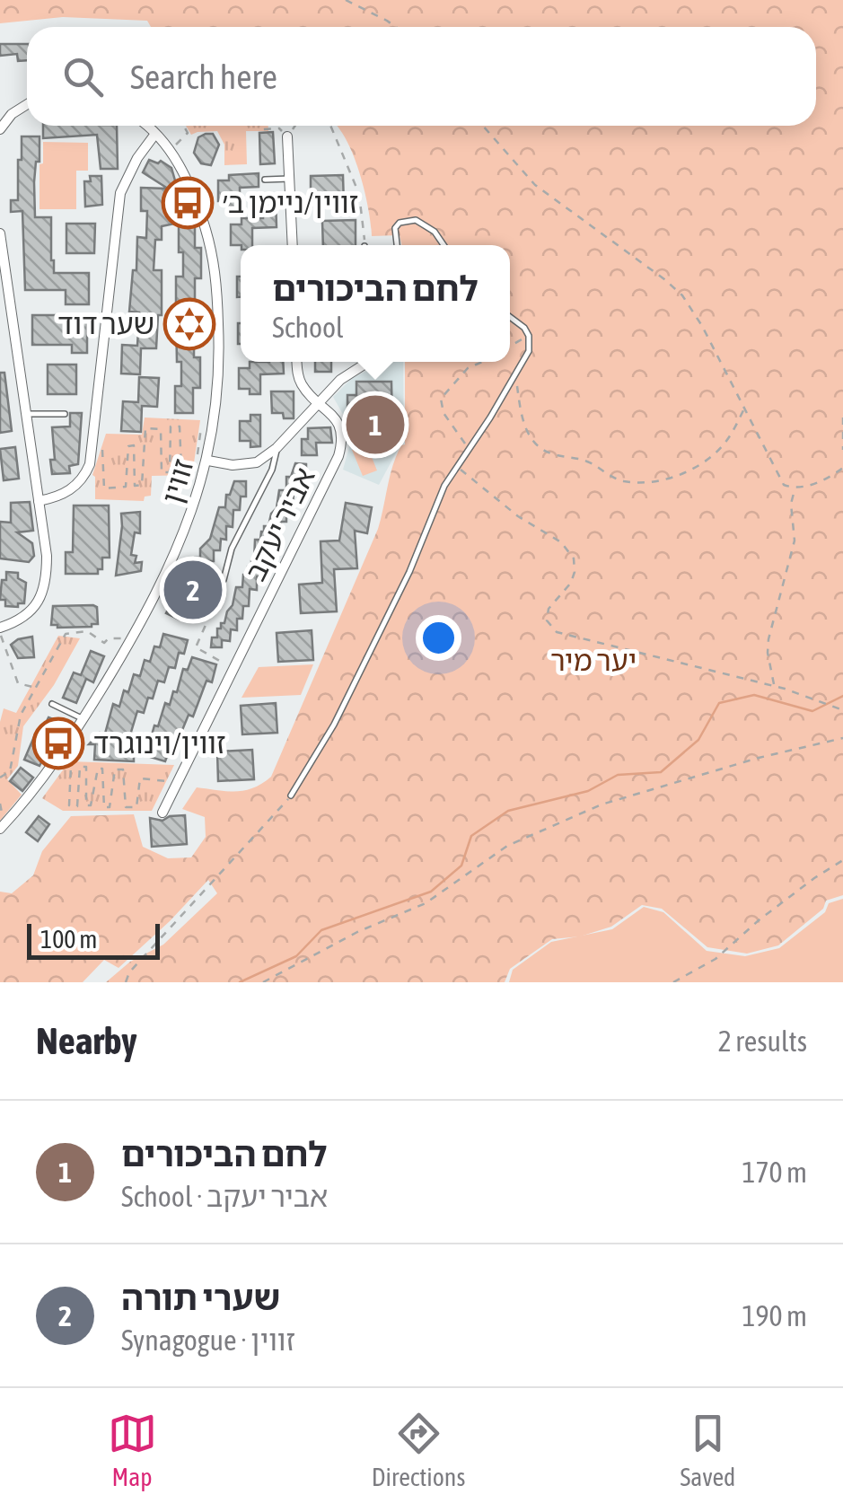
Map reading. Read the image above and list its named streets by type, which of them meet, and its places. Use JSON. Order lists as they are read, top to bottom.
{
  "streets": {
    "street": ["זווין", "אביר יעקב"]
  },
  "parks": ["יער מיר"],
  "places": {
    "bus stop": ["זווין/ניימן ב׳", "זווין/וינוגרד"],
    "synagogue": ["שער דוד"]
  },
  "scale_bar": "100 m",
  "page": {
    "search": "Search here",
    "popup": ["לחם הביכורים", "School"],
    "pins": ["1", "2"],
    "scale": "100 m",
    "heading": ["Nearby", "2 results"],
    "list": [
      {
        "mark": "1",
        "name": "לחם הביכורים",
        "note": "School · אביר יעקב",
        "value": "170 m"
      },
      {
        "mark": "2",
        "name": "שערי תורה",
        "note": "Synagogue · זווין",
        "value": "190 m"
      }
    ],
    "nav": ["Map", "Directions", "Saved"]
  }
}
